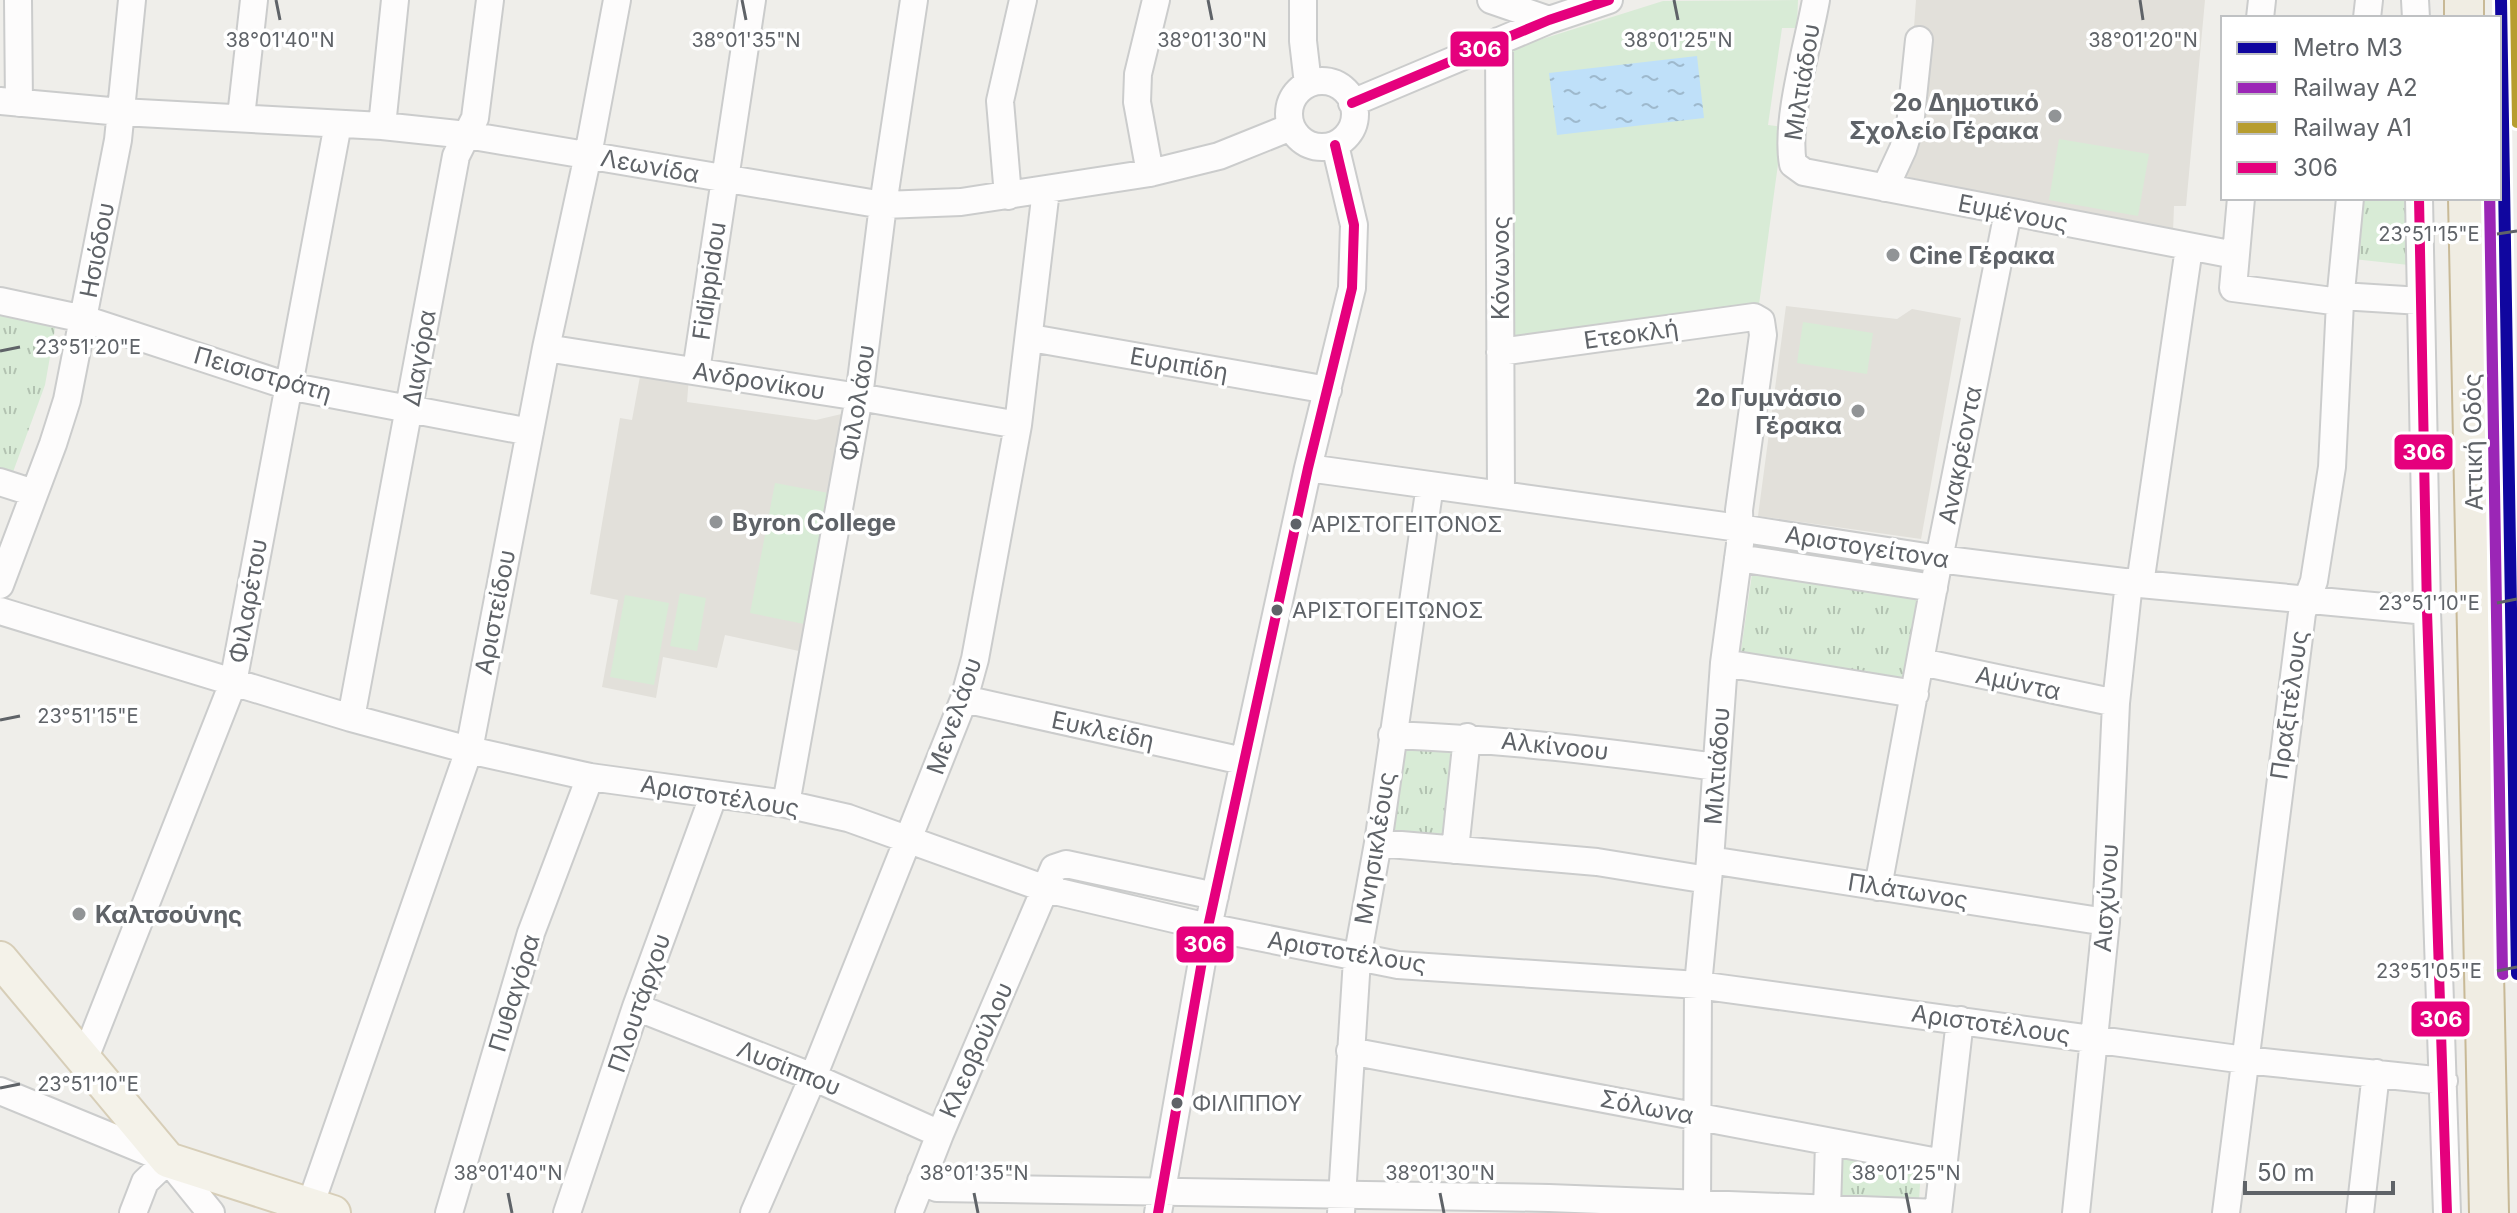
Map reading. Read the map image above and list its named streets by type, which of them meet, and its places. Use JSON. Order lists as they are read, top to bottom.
{
  "streets": {
    "highway": ["Αττική Οδός"],
    "street": [
      "Μιλτιάδου",
      "Λεωνίδα",
      "Ευμένους",
      "Ησιόδου",
      "Κόνωνος",
      "Fidippidou",
      "Ετεοκλή",
      "Διαγόρα",
      "Ευριπίδη",
      "Πεισιστράτη",
      "Ανδρονίκου",
      "Φιλολάου",
      "Ανακρέοντα",
      "Αριστογείτονα",
      "Φιλαρέτου",
      "Αριστείδου",
      "Αμύντα",
      "Πραξιτέλους",
      "Μενελάου",
      "Ευκλείδη",
      "Αλκίνοου",
      "Αριστοτέλους",
      "Μνησικλέους",
      "Πλάτωνος",
      "Αισχύνου",
      "Πυθαγόρα",
      "Πλουτάρχου",
      "Κλεοβούλου",
      "Λυσίππου",
      "Σόλωνα"
    ]
  },
  "crossings": [
    ["Μιλτιάδου", "Ευμένους"],
    ["Μιλτιάδου", "Ετεοκλή"],
    ["Μιλτιάδου", "Αριστογείτονα"],
    ["Μιλτιάδου", "Αλκίνοου"],
    ["Μιλτιάδου", "Αριστοτέλους"],
    ["Μιλτιάδου", "Πλάτωνος"],
    ["Μιλτιάδου", "Σόλωνα"],
    ["Λεωνίδα", "Ησιόδου"],
    ["Λεωνίδα", "Fidippidou"],
    ["Λεωνίδα", "Διαγόρα"],
    ["Λεωνίδα", "Φιλολάου"],
    ["Λεωνίδα", "Φιλαρέτου"],
    ["Λεωνίδα", "Αριστείδου"],
    ["Λεωνίδα", "Μενελάου"],
    ["Ευμένους", "Ανακρέοντα"],
    ["Ευμένους", "Αισχύνου"],
    ["Ησιόδου", "Πεισιστράτη"],
    ["Κόνωνος", "Ετεοκλή"],
    ["Κόνωνος", "Αριστογείτονα"],
    ["Fidippidou", "Ανδρονίκου"],
    ["Διαγόρα", "Πεισιστράτη"],
    ["Διαγόρα", "Αριστοτέλους"],
    ["Ευριπίδη", "Μενελάου"],
    ["Πεισιστράτη", "Φιλαρέτου"],
    ["Πεισιστράτη", "Αριστείδου"],
    ["Ανδρονίκου", "Φιλολάου"],
    ["Ανδρονίκου", "Αριστείδου"],
    ["Ανδρονίκου", "Μενελάου"],
    ["Φιλολάου", "Αριστοτέλους"],
    ["Ανακρέοντα", "Αριστογείτονα"],
    ["Ανακρέοντα", "Αμύντα"],
    ["Ανακρέοντα", "Πλάτωνος"],
    ["Αριστογείτονα", "Πραξιτέλους"],
    ["Αριστογείτονα", "Μνησικλέους"],
    ["Αριστογείτονα", "Αισχύνου"],
    ["Φιλαρέτου", "Αριστοτέλους"],
    ["Αριστείδου", "Αριστοτέλους"],
    ["Αμύντα", "Αισχύνου"],
    ["Πραξιτέλους", "Αριστοτέλους"],
    ["Μενελάου", "Ευκλείδη"],
    ["Μενελάου", "Αριστοτέλους"],
    ["Μενελάου", "Λυσίππου"],
    ["Αλκίνοου", "Μνησικλέους"],
    ["Αριστοτέλους", "Μνησικλέους"],
    ["Αριστοτέλους", "Αισχύνου"],
    ["Αριστοτέλους", "Πυθαγόρα"],
    ["Αριστοτέλους", "Πλουτάρχου"],
    ["Αριστοτέλους", "Κλεοβούλου"],
    ["Μνησικλέους", "Πλάτωνος"],
    ["Μνησικλέους", "Σόλωνα"],
    ["Πλάτωνος", "Αισχύνου"],
    ["Πλουτάρχου", "Λυσίππου"],
    ["Κλεοβούλου", "Λυσίππου"]
  ],
  "places": [
    "2ο Δημοτικό Σχολείο Γέρακα",
    "Cine Γέρακα",
    "2ο Γυμνάσιο Γέρακα",
    "Byron College",
    "ΑΡΙΣΤΟΓΕΙΤΟΝΟΣ",
    "ΑΡΙΣΤΟΓΕΙΤΩΝΟΣ",
    "Καλτσούνης",
    "ΦΙΛΙΠΠΟΥ"
  ],
  "lines": [
    "metro line Μ3",
    "rail line A1",
    "transit line 306",
    "rail line A2"
  ],
  "legend": [
    "Metro Μ3",
    "Railway A2",
    "Railway A1",
    "306"
  ],
  "scale_bar": "50 m",
  "coordinates": [
    "38°01'20\"N",
    "38°01'40\"N",
    "38°01'35\"N",
    "38°01'30\"N",
    "38°01'25\"N",
    "23°51'15\"E",
    "23°51'20\"E",
    "23°51'10\"E",
    "23°51'05\"E"
  ]
}
